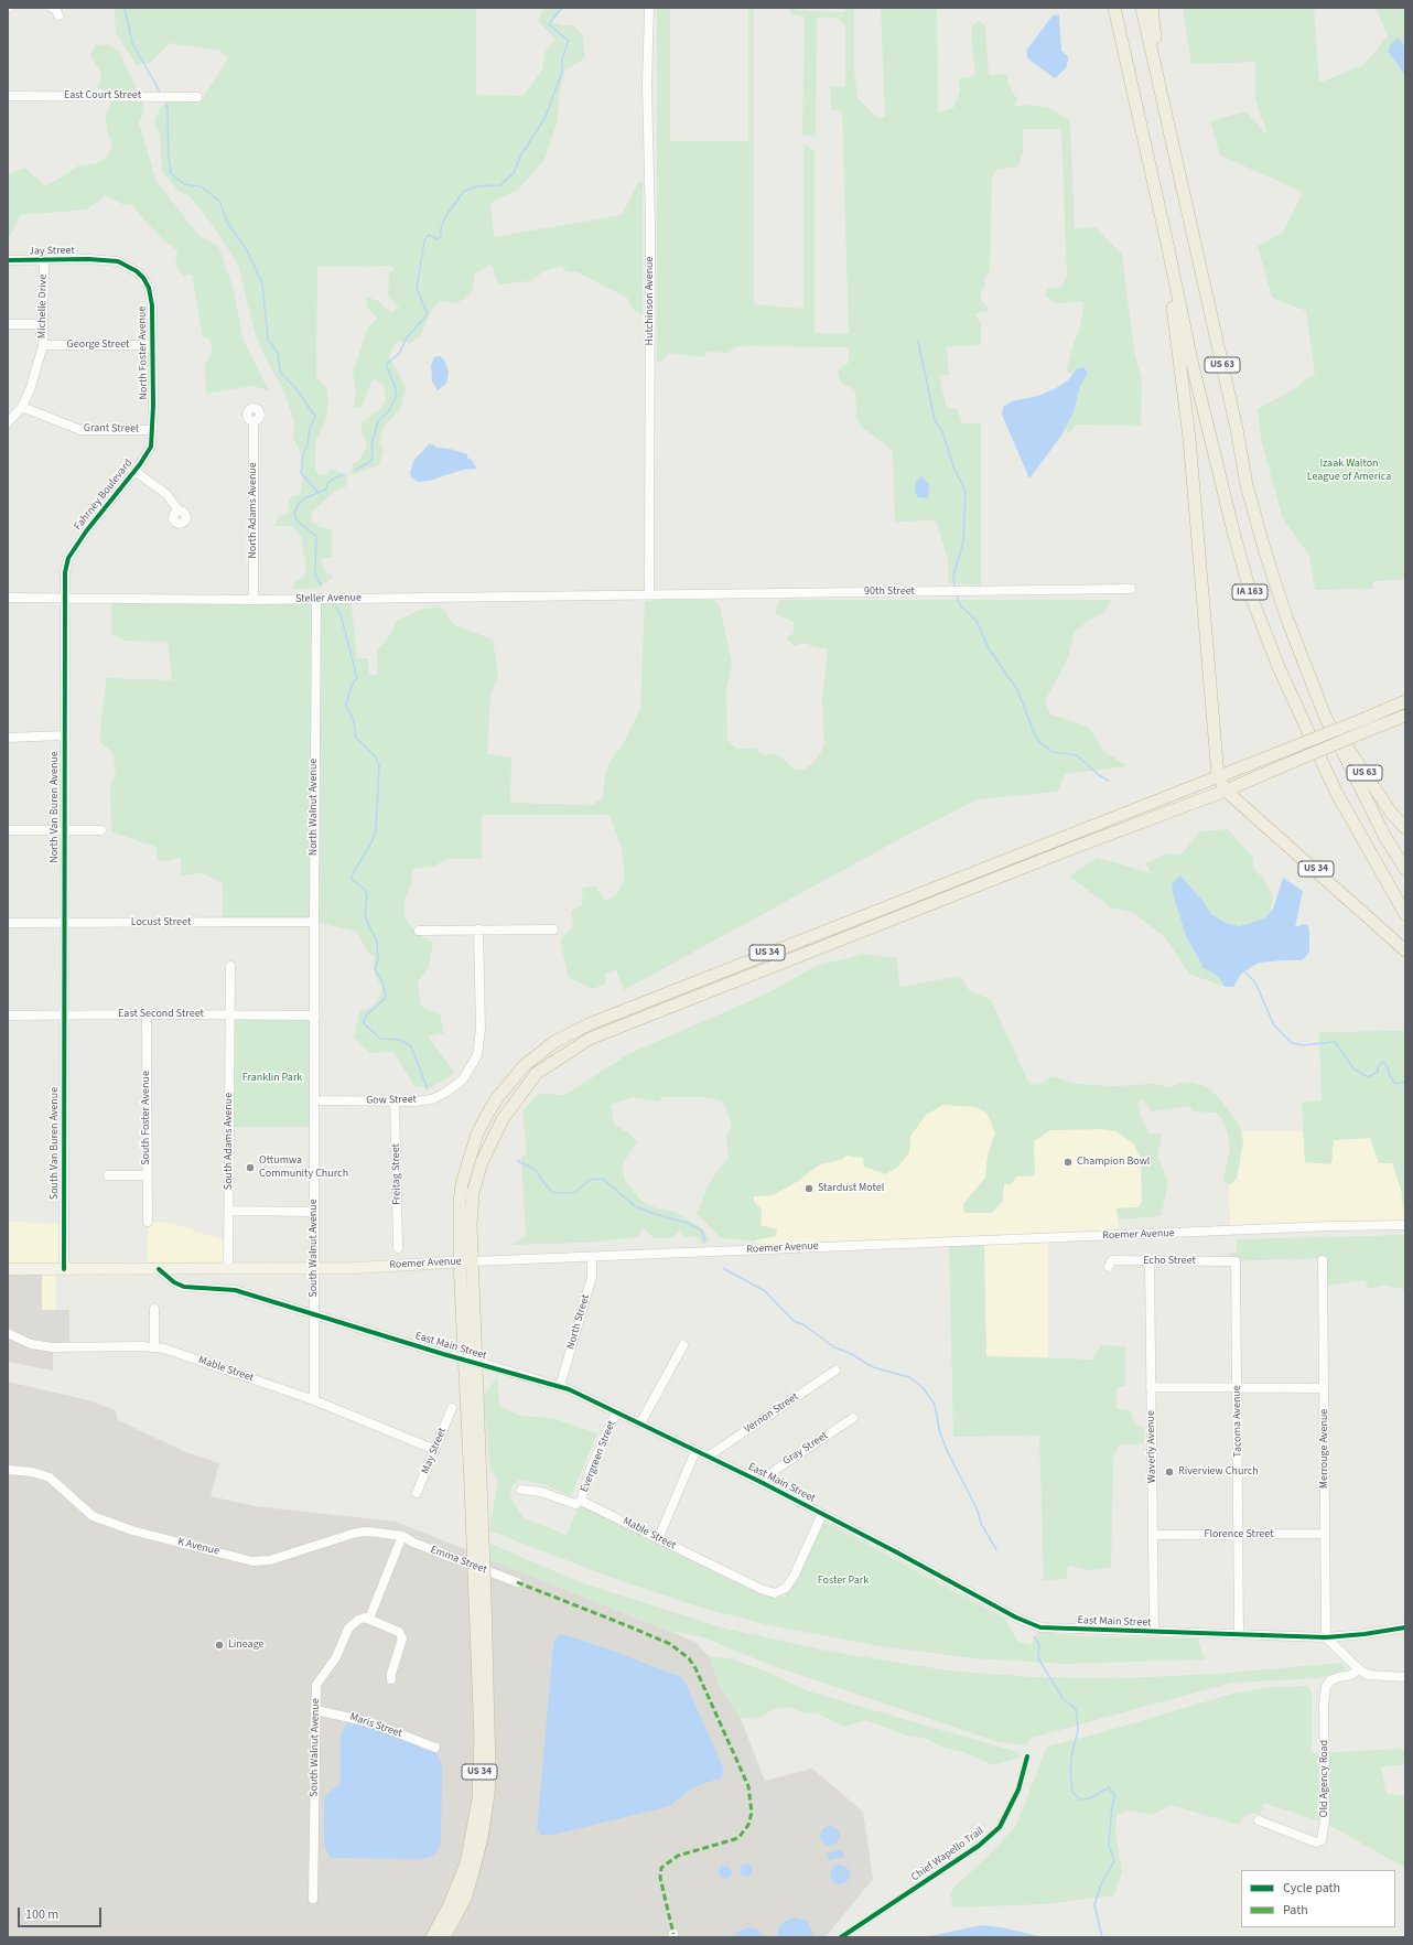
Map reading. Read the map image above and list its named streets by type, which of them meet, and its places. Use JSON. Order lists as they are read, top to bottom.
{
  "streets": {
    "highway": ["US 63", "IA 163", "US 34"],
    "main road": ["Roemer Avenue"],
    "street": [
      "East Court Street",
      "Jay Street",
      "Hutchinson Avenue",
      "Michelle Drive",
      "George Street",
      "North Foster Avenue",
      "Grant Street",
      "Fahrney Boulevard",
      "North Adams Avenue",
      "90th Street",
      "Steller Avenue",
      "North Van Buren Avenue",
      "North Walnut Avenue",
      "Locust Street",
      "East Second Street",
      "Gow Street",
      "South Foster Avenue",
      "South Adams Avenue",
      "South Van Buren Avenue",
      "Freitag Street",
      "South Walnut Avenue",
      "Echo Street",
      "North Street",
      "East Main Street",
      "Mable Street",
      "Vernon Street",
      "Tacoma Avenue",
      "Waverly Avenue",
      "Gray Street",
      "Merrouge Avenue",
      "May Street",
      "Evergreen Street",
      "Florence Street",
      "K Avenue",
      "Emma Street",
      "Maris Street",
      "Old Agency Road"
    ],
    "cycle path": ["Chief Wapello Trail"]
  },
  "crossings": [
    ["Jay Street", "Michelle Drive"],
    ["Jay Street", "North Foster Avenue"],
    ["Hutchinson Avenue", "90th Street"],
    ["Hutchinson Avenue", "Steller Avenue"],
    ["Michelle Drive", "George Street"],
    ["Michelle Drive", "Grant Street"],
    ["George Street", "North Foster Avenue"],
    ["North Foster Avenue", "Grant Street"],
    ["North Foster Avenue", "Fahrney Boulevard"],
    ["Grant Street", "Fahrney Boulevard"],
    ["Fahrney Boulevard", "Steller Avenue"],
    ["Fahrney Boulevard", "North Van Buren Avenue"],
    ["North Adams Avenue", "Steller Avenue"],
    ["90th Street", "Steller Avenue"],
    ["Steller Avenue", "North Van Buren Avenue"],
    ["Steller Avenue", "North Walnut Avenue"],
    ["North Van Buren Avenue", "Locust Street"],
    ["North Van Buren Avenue", "East Second Street"],
    ["North Van Buren Avenue", "South Van Buren Avenue"],
    ["North Walnut Avenue", "Locust Street"],
    ["North Walnut Avenue", "East Second Street"],
    ["North Walnut Avenue", "South Walnut Avenue"],
    ["US 34", "Roemer Avenue"],
    ["East Second Street", "South Foster Avenue"],
    ["East Second Street", "South Adams Avenue"],
    ["East Second Street", "South Van Buren Avenue"],
    ["East Second Street", "South Walnut Avenue"],
    ["Gow Street", "Freitag Street"],
    ["Gow Street", "South Walnut Avenue"],
    ["South Adams Avenue", "Roemer Avenue"],
    ["Roemer Avenue", "South Walnut Avenue"],
    ["Roemer Avenue", "North Street"],
    ["Roemer Avenue", "East Main Street"],
    ["South Walnut Avenue", "East Main Street"],
    ["South Walnut Avenue", "Mable Street"],
    ["South Walnut Avenue", "Maris Street"],
    ["Echo Street", "Tacoma Avenue"],
    ["Echo Street", "Waverly Avenue"],
    ["North Street", "East Main Street"],
    ["East Main Street", "Mable Street"],
    ["East Main Street", "Vernon Street"],
    ["East Main Street", "Tacoma Avenue"],
    ["East Main Street", "Waverly Avenue"],
    ["East Main Street", "Gray Street"],
    ["East Main Street", "Merrouge Avenue"],
    ["East Main Street", "Evergreen Street"],
    ["Mable Street", "May Street"],
    ["Mable Street", "Evergreen Street"],
    ["Tacoma Avenue", "Florence Street"],
    ["Waverly Avenue", "Florence Street"],
    ["Merrouge Avenue", "Florence Street"],
    ["K Avenue", "Emma Street"]
  ],
  "parks": ["Izaak Walton League of America", "Franklin Park", "Foster Park"],
  "places": [
    "Champion Bowl",
    "Ottumwa Community Church",
    "Stardust Motel",
    "Riverview Church",
    "Lineage"
  ],
  "legend": ["Cycle path", "Path"],
  "scale_bar": "100 m"
}
